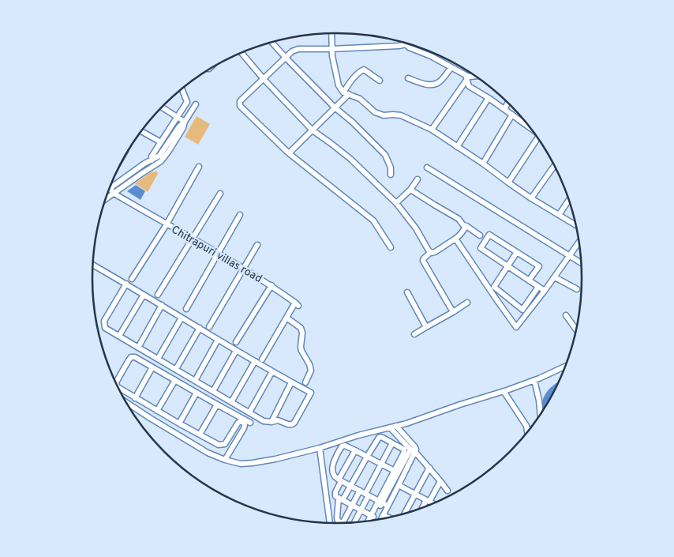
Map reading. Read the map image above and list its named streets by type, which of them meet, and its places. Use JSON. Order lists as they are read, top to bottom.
{
  "streets": {
    "street": ["Chitrapuri villas road"]
  }
}
